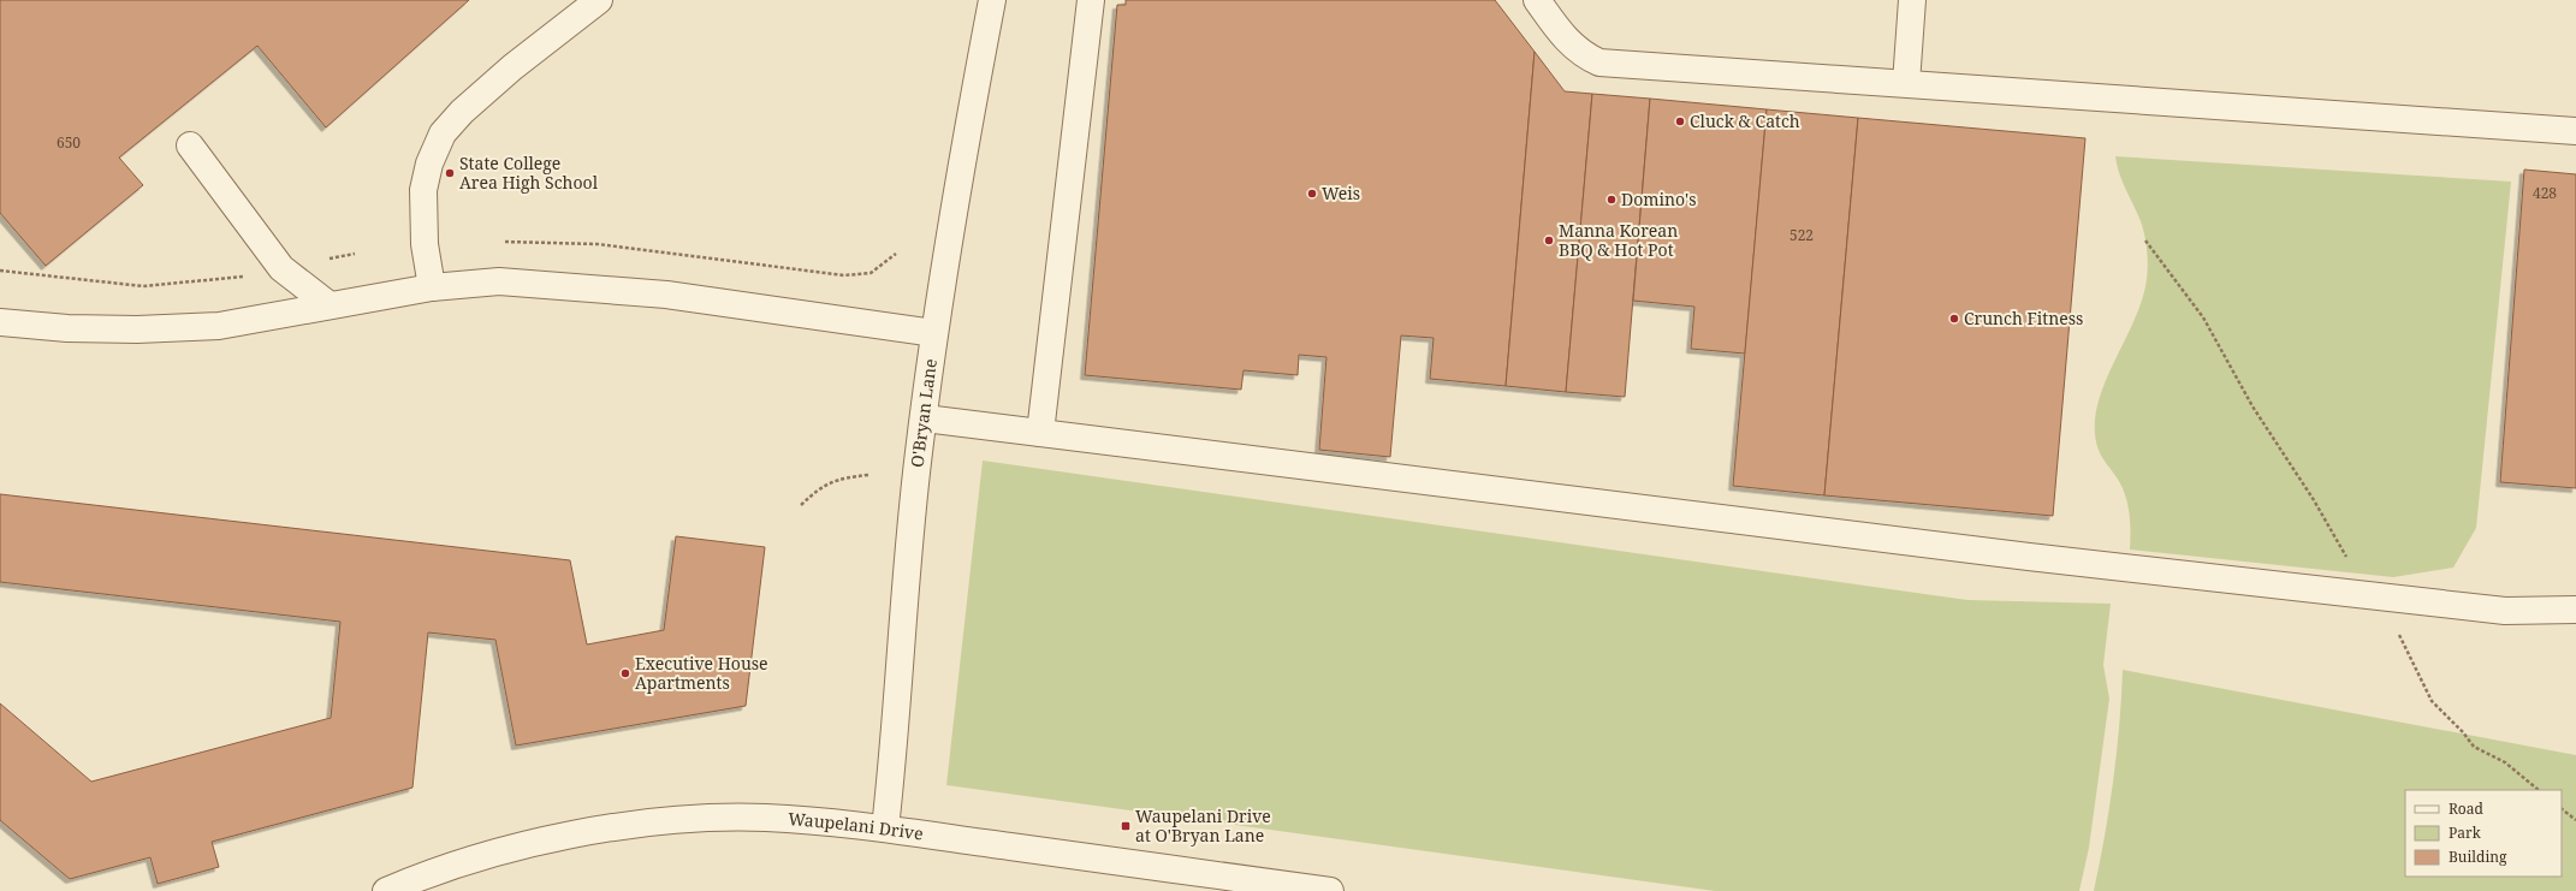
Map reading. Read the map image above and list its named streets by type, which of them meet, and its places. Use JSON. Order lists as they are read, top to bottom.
{
  "streets": {
    "street": ["O'Bryan Lane", "Waupelani Drive"]
  },
  "crossings": [
    ["O'Bryan Lane", "Waupelani Drive"]
  ],
  "places": {
    "other": [
      "Cluck & Catch",
      "State College Area High School",
      "Weis",
      "Domino's",
      "Manna Korean BBQ & Hot Pot",
      "Crunch Fitness",
      "Executive House Apartments"
    ],
    "transit": ["Waupelani Drive at O'Bryan Lane"]
  },
  "house_numbers": ["650", "428", "522"],
  "legend": ["Road", "Park", "Building"]
}
